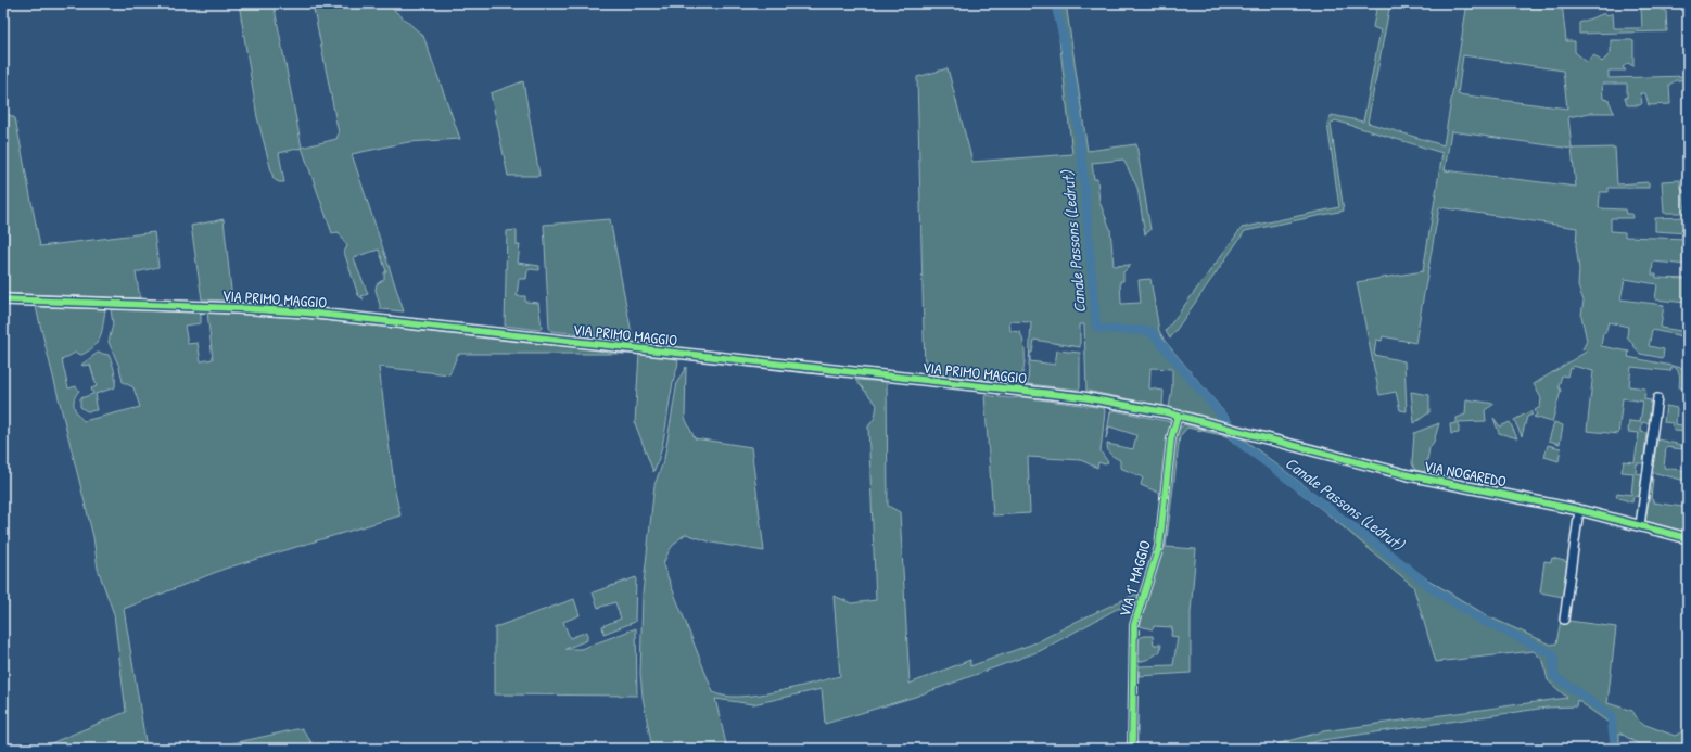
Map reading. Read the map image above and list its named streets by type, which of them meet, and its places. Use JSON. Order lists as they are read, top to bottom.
{
  "streets": {
    "street": ["VIA PRIMO MAGGIO", "VIA NOGAREDO", "VIA 1° MAGGIO"]
  },
  "crossings": [
    ["VIA PRIMO MAGGIO", "VIA NOGAREDO"],
    ["VIA PRIMO MAGGIO", "VIA 1° MAGGIO"]
  ],
  "water": ["Canale Passons (Ledrut)"]
}
